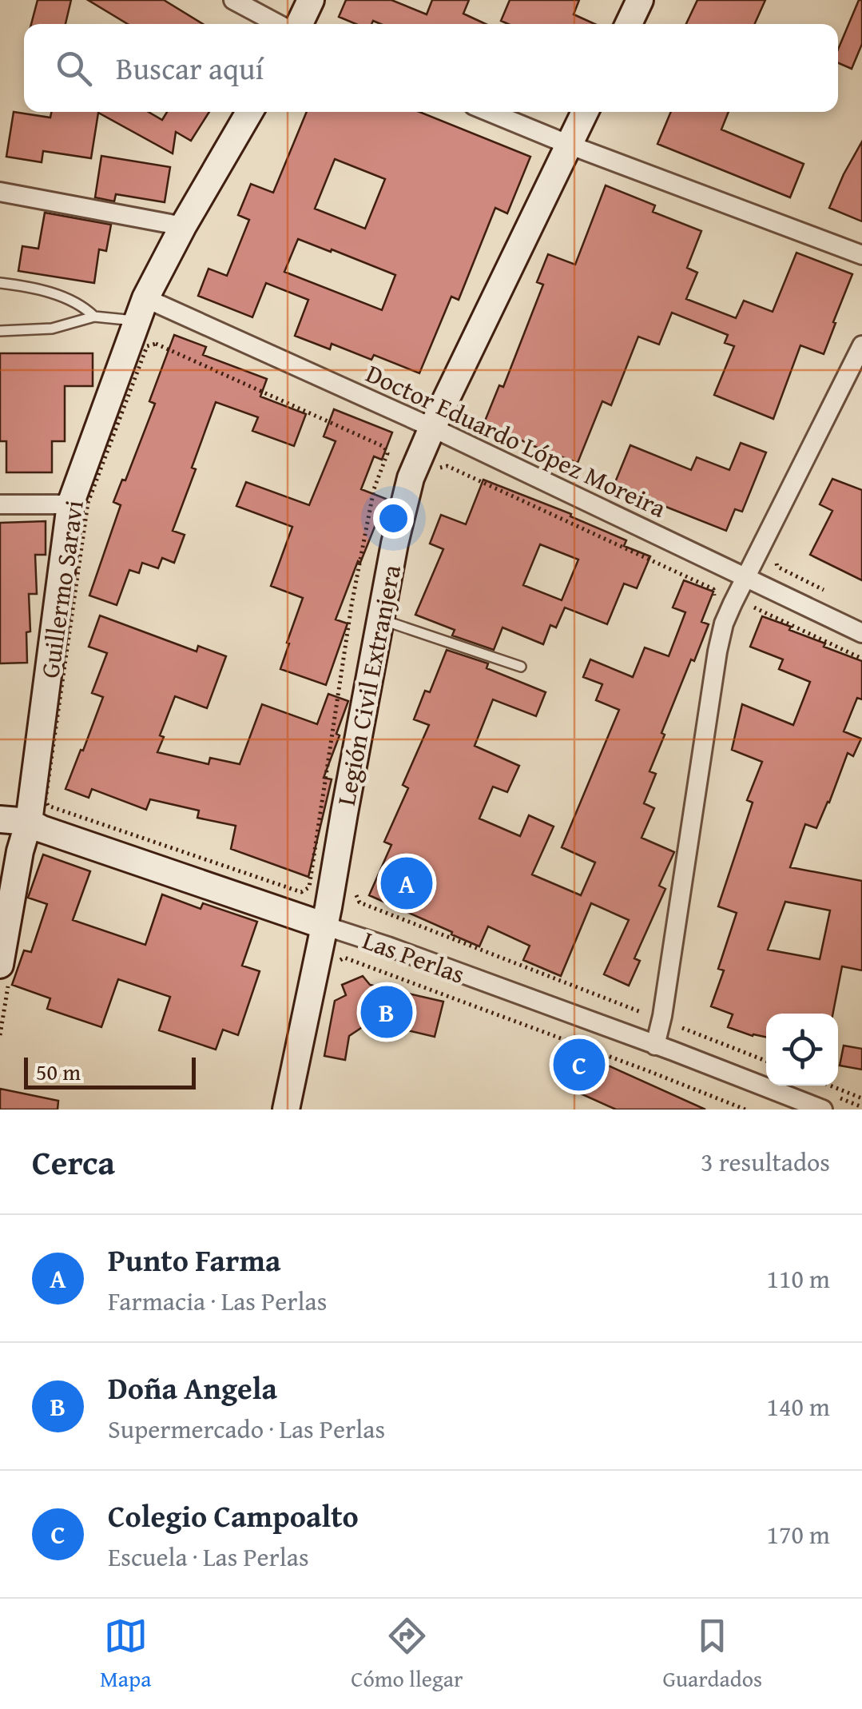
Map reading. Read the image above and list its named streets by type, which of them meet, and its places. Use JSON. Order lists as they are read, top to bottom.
{
  "streets": {
    "street": [
      "Doctor Eduardo López Moreira",
      "Guillermo Saravi",
      "Legión Civil Extranjera",
      "Las Perlas"
    ]
  },
  "crossings": [
    ["Doctor Eduardo López Moreira", "Guillermo Saravi"],
    ["Doctor Eduardo López Moreira", "Legión Civil Extranjera"],
    ["Guillermo Saravi", "Las Perlas"],
    ["Legión Civil Extranjera", "Las Perlas"]
  ],
  "scale_bar": "50 m",
  "page": {
    "search": "Buscar aquí",
    "pins": ["A", "B", "C"],
    "scale": "50 m",
    "heading": ["Cerca", "3 resultados"],
    "list": [
      {
        "mark": "A",
        "name": "Punto Farma",
        "note": "Farmacia · Las Perlas",
        "value": "110 m"
      },
      {
        "mark": "B",
        "name": "Doña Angela",
        "note": "Supermercado · Las Perlas",
        "value": "140 m"
      },
      {
        "mark": "C",
        "name": "Colegio Campoalto",
        "note": "Escuela · Las Perlas",
        "value": "170 m"
      }
    ],
    "nav": ["Mapa", "Cómo llegar", "Guardados"]
  }
}
